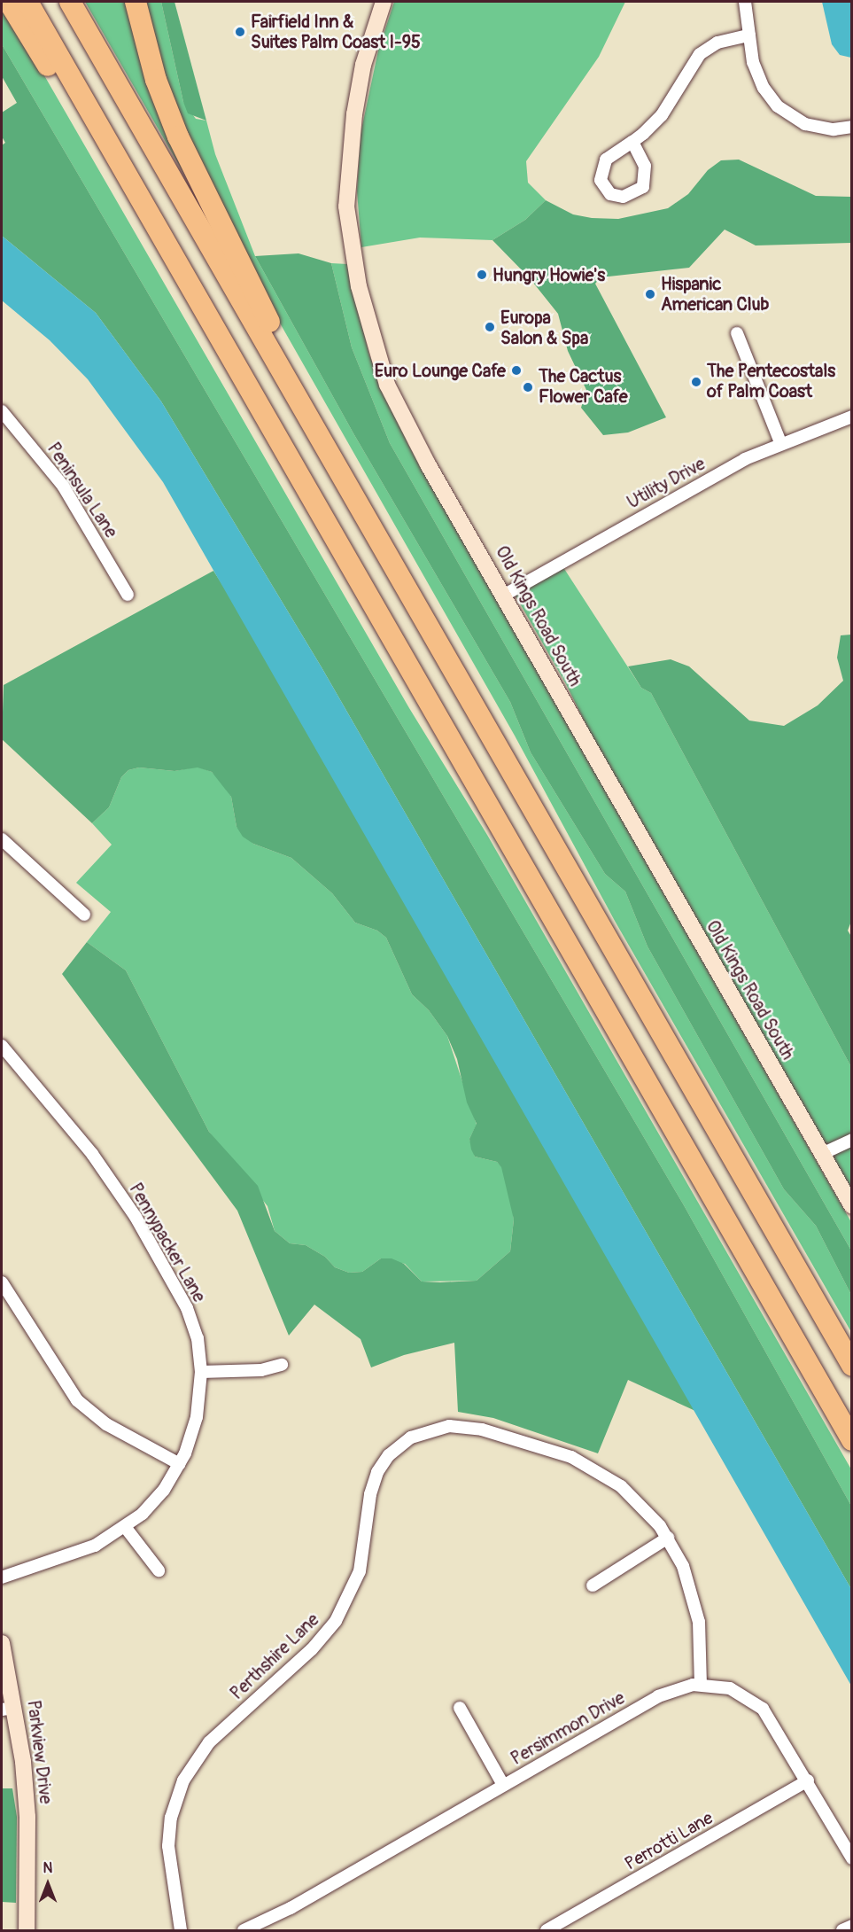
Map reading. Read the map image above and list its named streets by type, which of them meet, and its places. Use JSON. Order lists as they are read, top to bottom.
{
  "streets": {
    "street": [
      "Utility Drive",
      "Peninsula Lane",
      "Old Kings Road South",
      "Pennypacker Lane",
      "Perthshire Lane",
      "Persimmon Drive",
      "Parkview Drive",
      "Perrotti Lane"
    ]
  },
  "crossings": [
    ["Utility Drive", "Old Kings Road South"],
    ["Perthshire Lane", "Persimmon Drive"],
    ["Persimmon Drive", "Perrotti Lane"]
  ],
  "places": [
    "Fairfield Inn & Suites Palm Coast I-95",
    "Hungry Howie's",
    "Hispanic American Club",
    "Europa Salon & Spa",
    "Euro Lounge Cafe",
    "The Pentecostals of Palm Coast",
    "The Cactus Flower Cafe"
  ],
  "north": "top"
}
